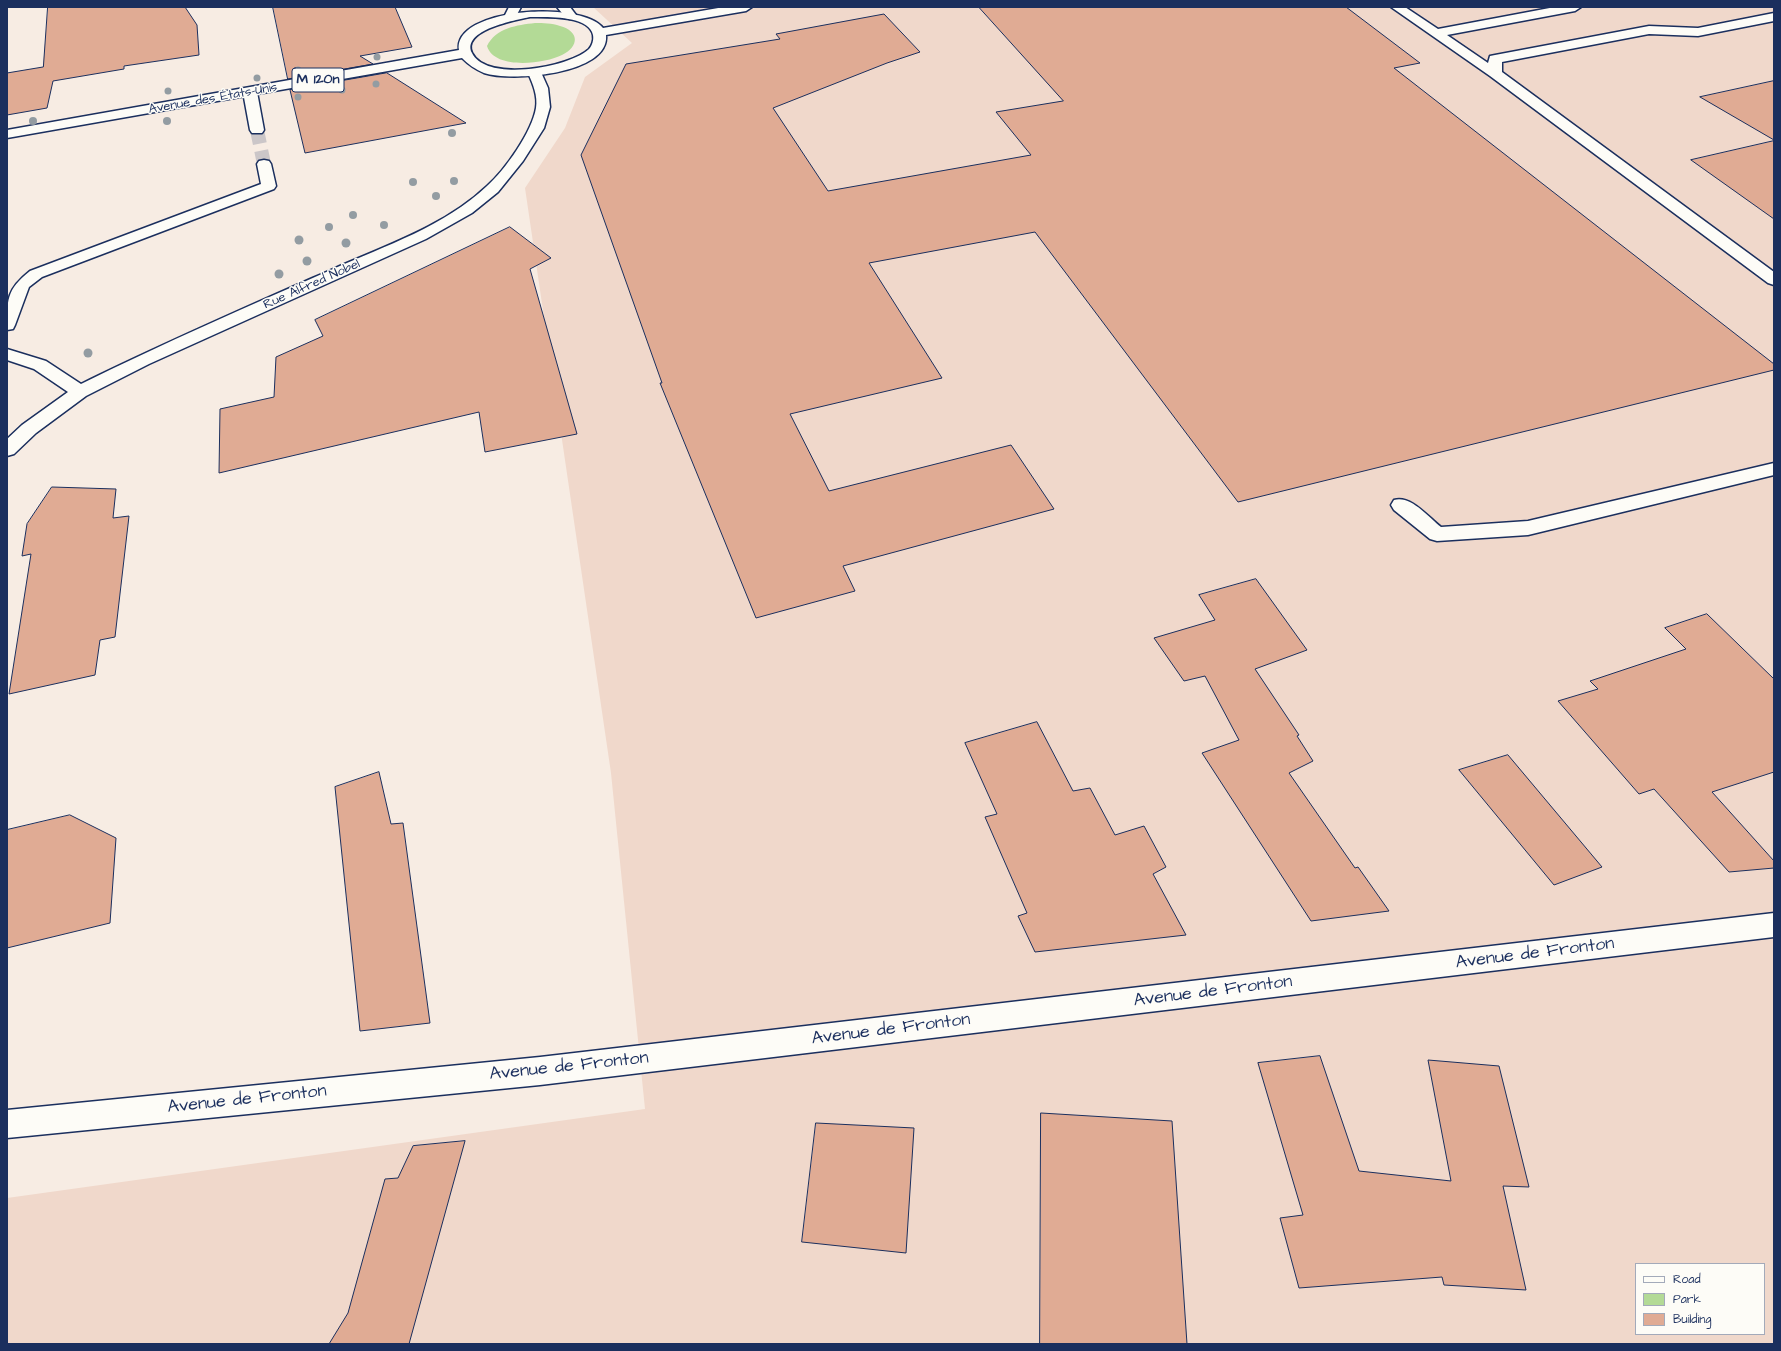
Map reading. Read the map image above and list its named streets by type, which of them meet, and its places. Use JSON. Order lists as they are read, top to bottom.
{
  "streets": {
    "street": [
      "M 120n",
      "Avenue des États-Unis",
      "Rue Alfred Nobel",
      "Avenue de Fronton"
    ]
  },
  "legend": ["Road", "Park", "Building"]
}
